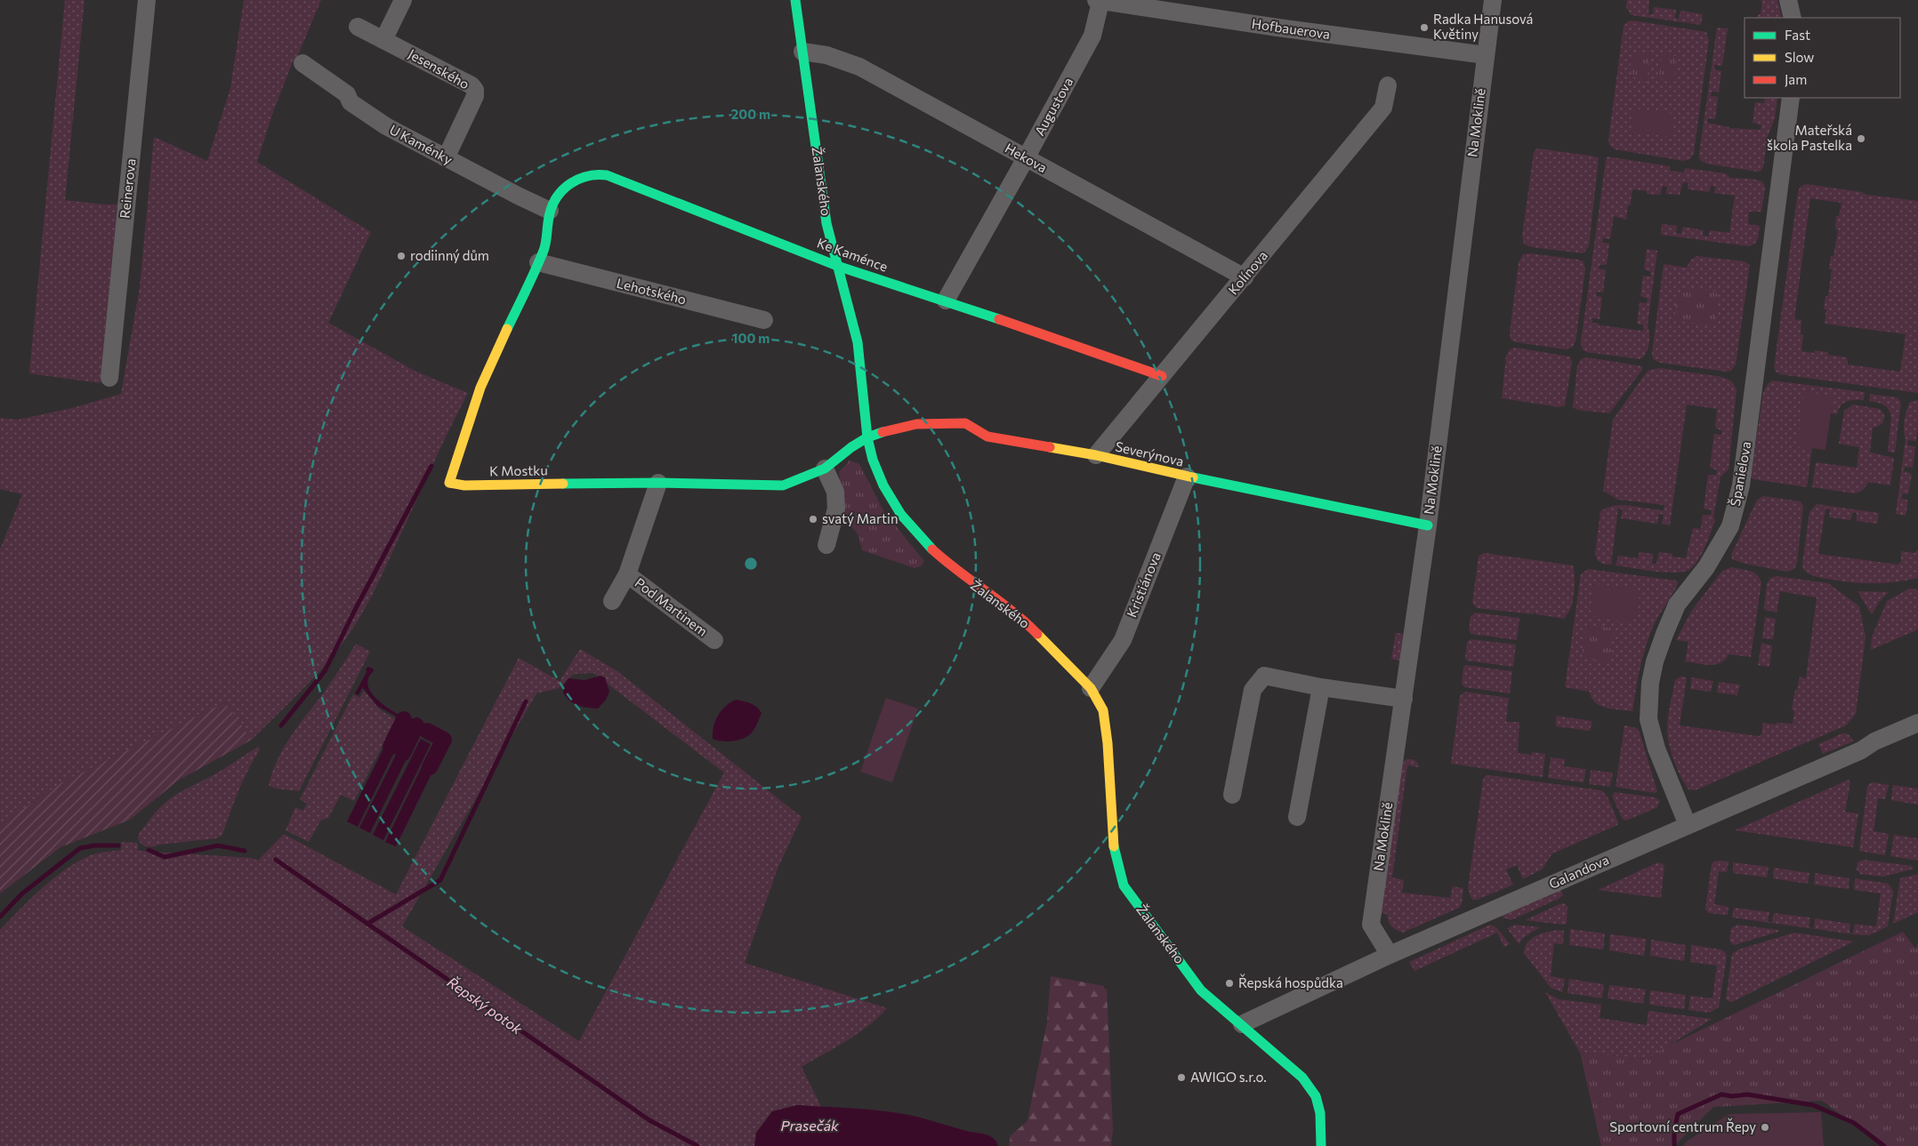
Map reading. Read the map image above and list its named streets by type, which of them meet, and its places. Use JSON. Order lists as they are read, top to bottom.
{
  "streets": {
    "street": [
      "Hofbauerova",
      "Jesenského",
      "Augustova",
      "Na Moklině",
      "U Kaménky",
      "Hekova",
      "Žalanského",
      "Reinerova",
      "Ke Kaménce",
      "Kolínova",
      "Lehotského",
      "Severýnova",
      "K Mostku",
      "Španielova",
      "Kristiánova",
      "Pod Martinem",
      "Galandova"
    ]
  },
  "crossings": [
    ["Hofbauerova", "Augustova"],
    ["Hofbauerova", "Na Moklině"],
    ["Jesenského", "U Kaménky"],
    ["Augustova", "Hekova"],
    ["Augustova", "Ke Kaménce"],
    ["Na Moklině", "Severýnova"],
    ["Na Moklině", "Galandova"],
    ["U Kaménky", "Ke Kaménce"],
    ["U Kaménky", "K Mostku"],
    ["Hekova", "Žalanského"],
    ["Hekova", "Kolínova"],
    ["Žalanského", "Ke Kaménce"],
    ["Žalanského", "Severýnova"],
    ["Žalanského", "K Mostku"],
    ["Žalanského", "Kristiánova"],
    ["Žalanského", "Galandova"],
    ["Ke Kaménce", "Kolínova"],
    ["Ke Kaménce", "K Mostku"],
    ["Kolínova", "Severýnova"],
    ["Lehotského", "K Mostku"],
    ["Severýnova", "K Mostku"],
    ["Severýnova", "Kristiánova"],
    ["K Mostku", "Pod Martinem"],
    ["Španielova", "Galandova"]
  ],
  "water": ["Řepský potok", "Prasečák"],
  "places": [
    "Radka Hanusová Květiny",
    "Mateřská škola Pastelka",
    "rodiinný dům",
    "svatý Martin",
    "Řepská hospůdka",
    "AWIGO s.r.o.",
    "Sportovní centrum Řepy"
  ],
  "legend": ["Fast", "Slow", "Jam"],
  "rings": ["200 m", "100 m"]
}
